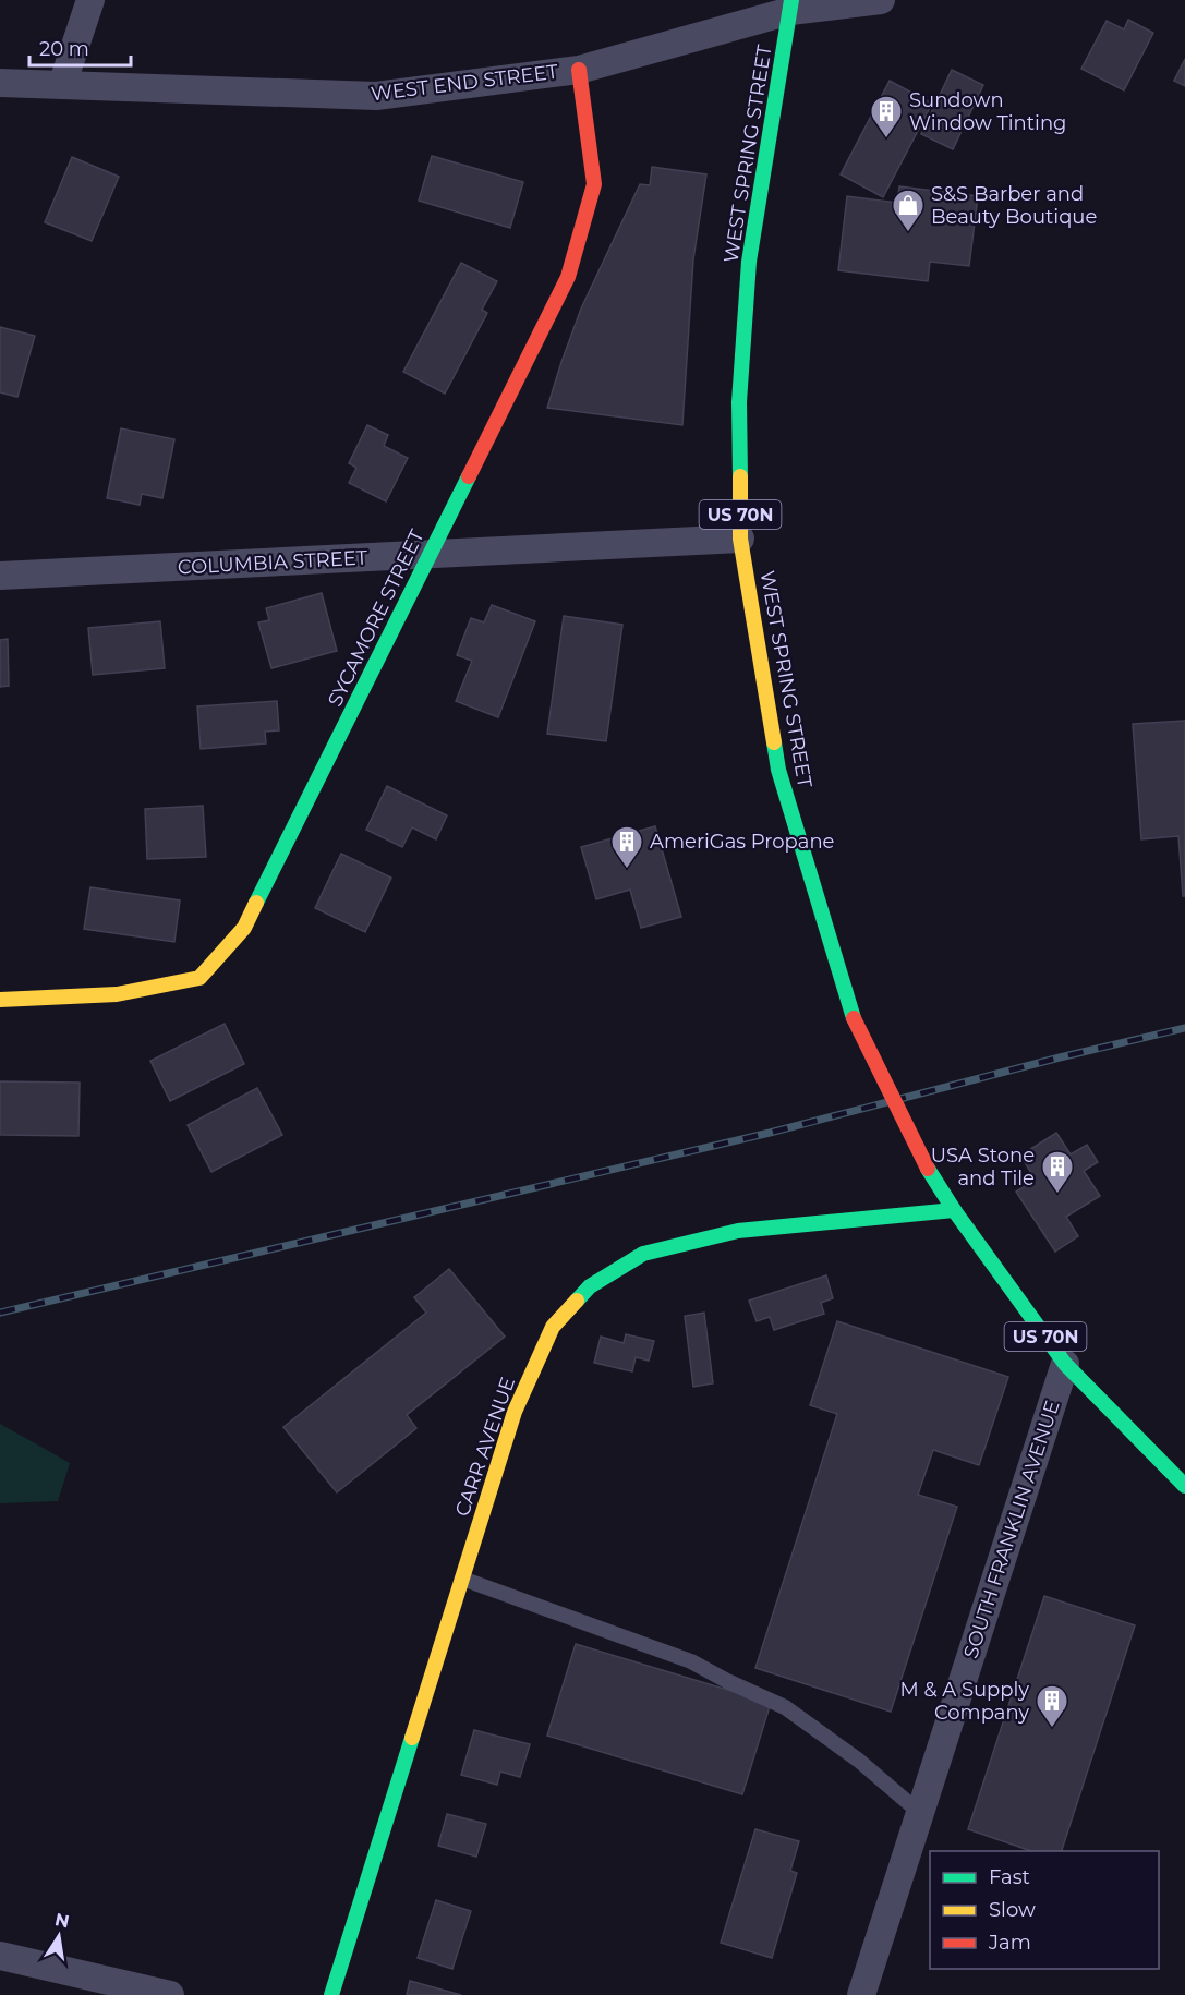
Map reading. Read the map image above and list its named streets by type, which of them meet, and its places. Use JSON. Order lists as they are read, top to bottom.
{
  "streets": {
    "street": [
      "WEST END STREET",
      "WEST SPRING STREET",
      "US 70N",
      "COLUMBIA STREET",
      "SYCAMORE STREET",
      "CARR AVENUE",
      "SOUTH FRANKLIN AVENUE"
    ]
  },
  "crossings": [
    ["WEST END STREET", "WEST SPRING STREET"],
    ["WEST END STREET", "SYCAMORE STREET"],
    ["WEST SPRING STREET", "COLUMBIA STREET"],
    ["WEST SPRING STREET", "CARR AVENUE"],
    ["WEST SPRING STREET", "SOUTH FRANKLIN AVENUE"],
    ["COLUMBIA STREET", "SYCAMORE STREET"]
  ],
  "places": {
    "building": [
      "Sundown Window Tinting",
      "AmeriGas Propane",
      "USA Stone and Tile",
      "M & A Supply Company"
    ],
    "shop": ["S&S Barber and Beauty Boutique"]
  },
  "legend": ["Fast", "Slow", "Jam"],
  "scale_bar": "20 m",
  "north": "top"
}
